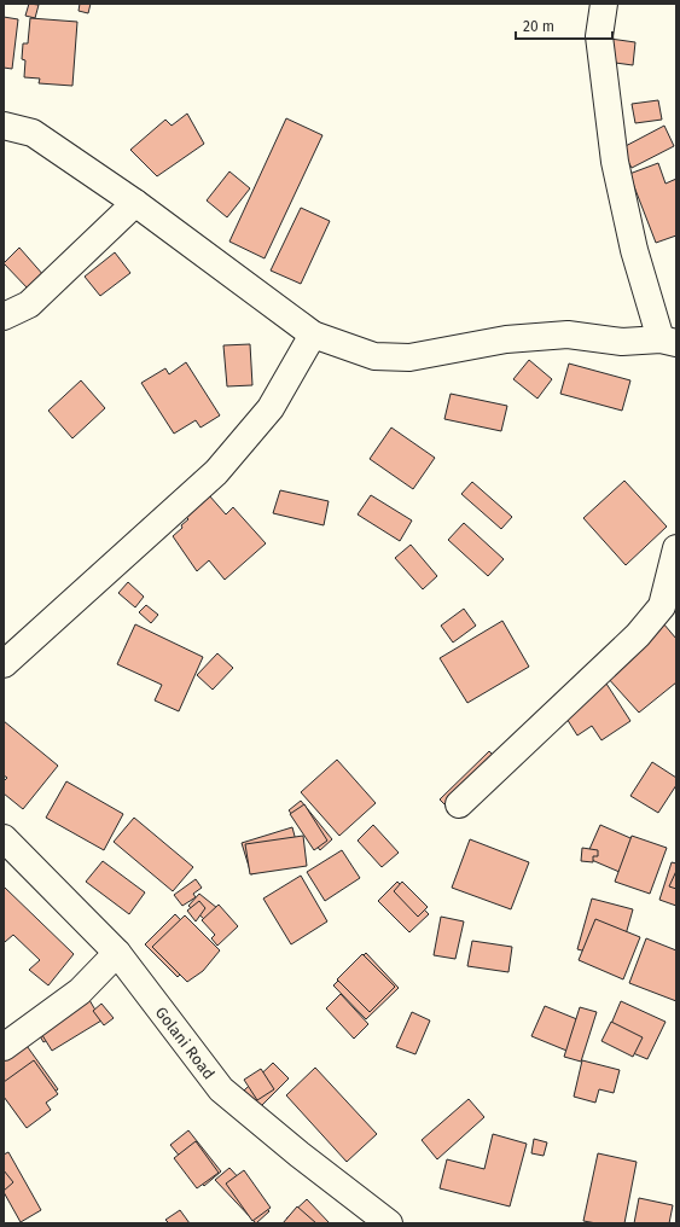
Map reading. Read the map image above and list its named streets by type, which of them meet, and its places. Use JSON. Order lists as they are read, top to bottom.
{
  "streets": {
    "street": ["Golani Road"]
  },
  "scale_bar": "20 m"
}
